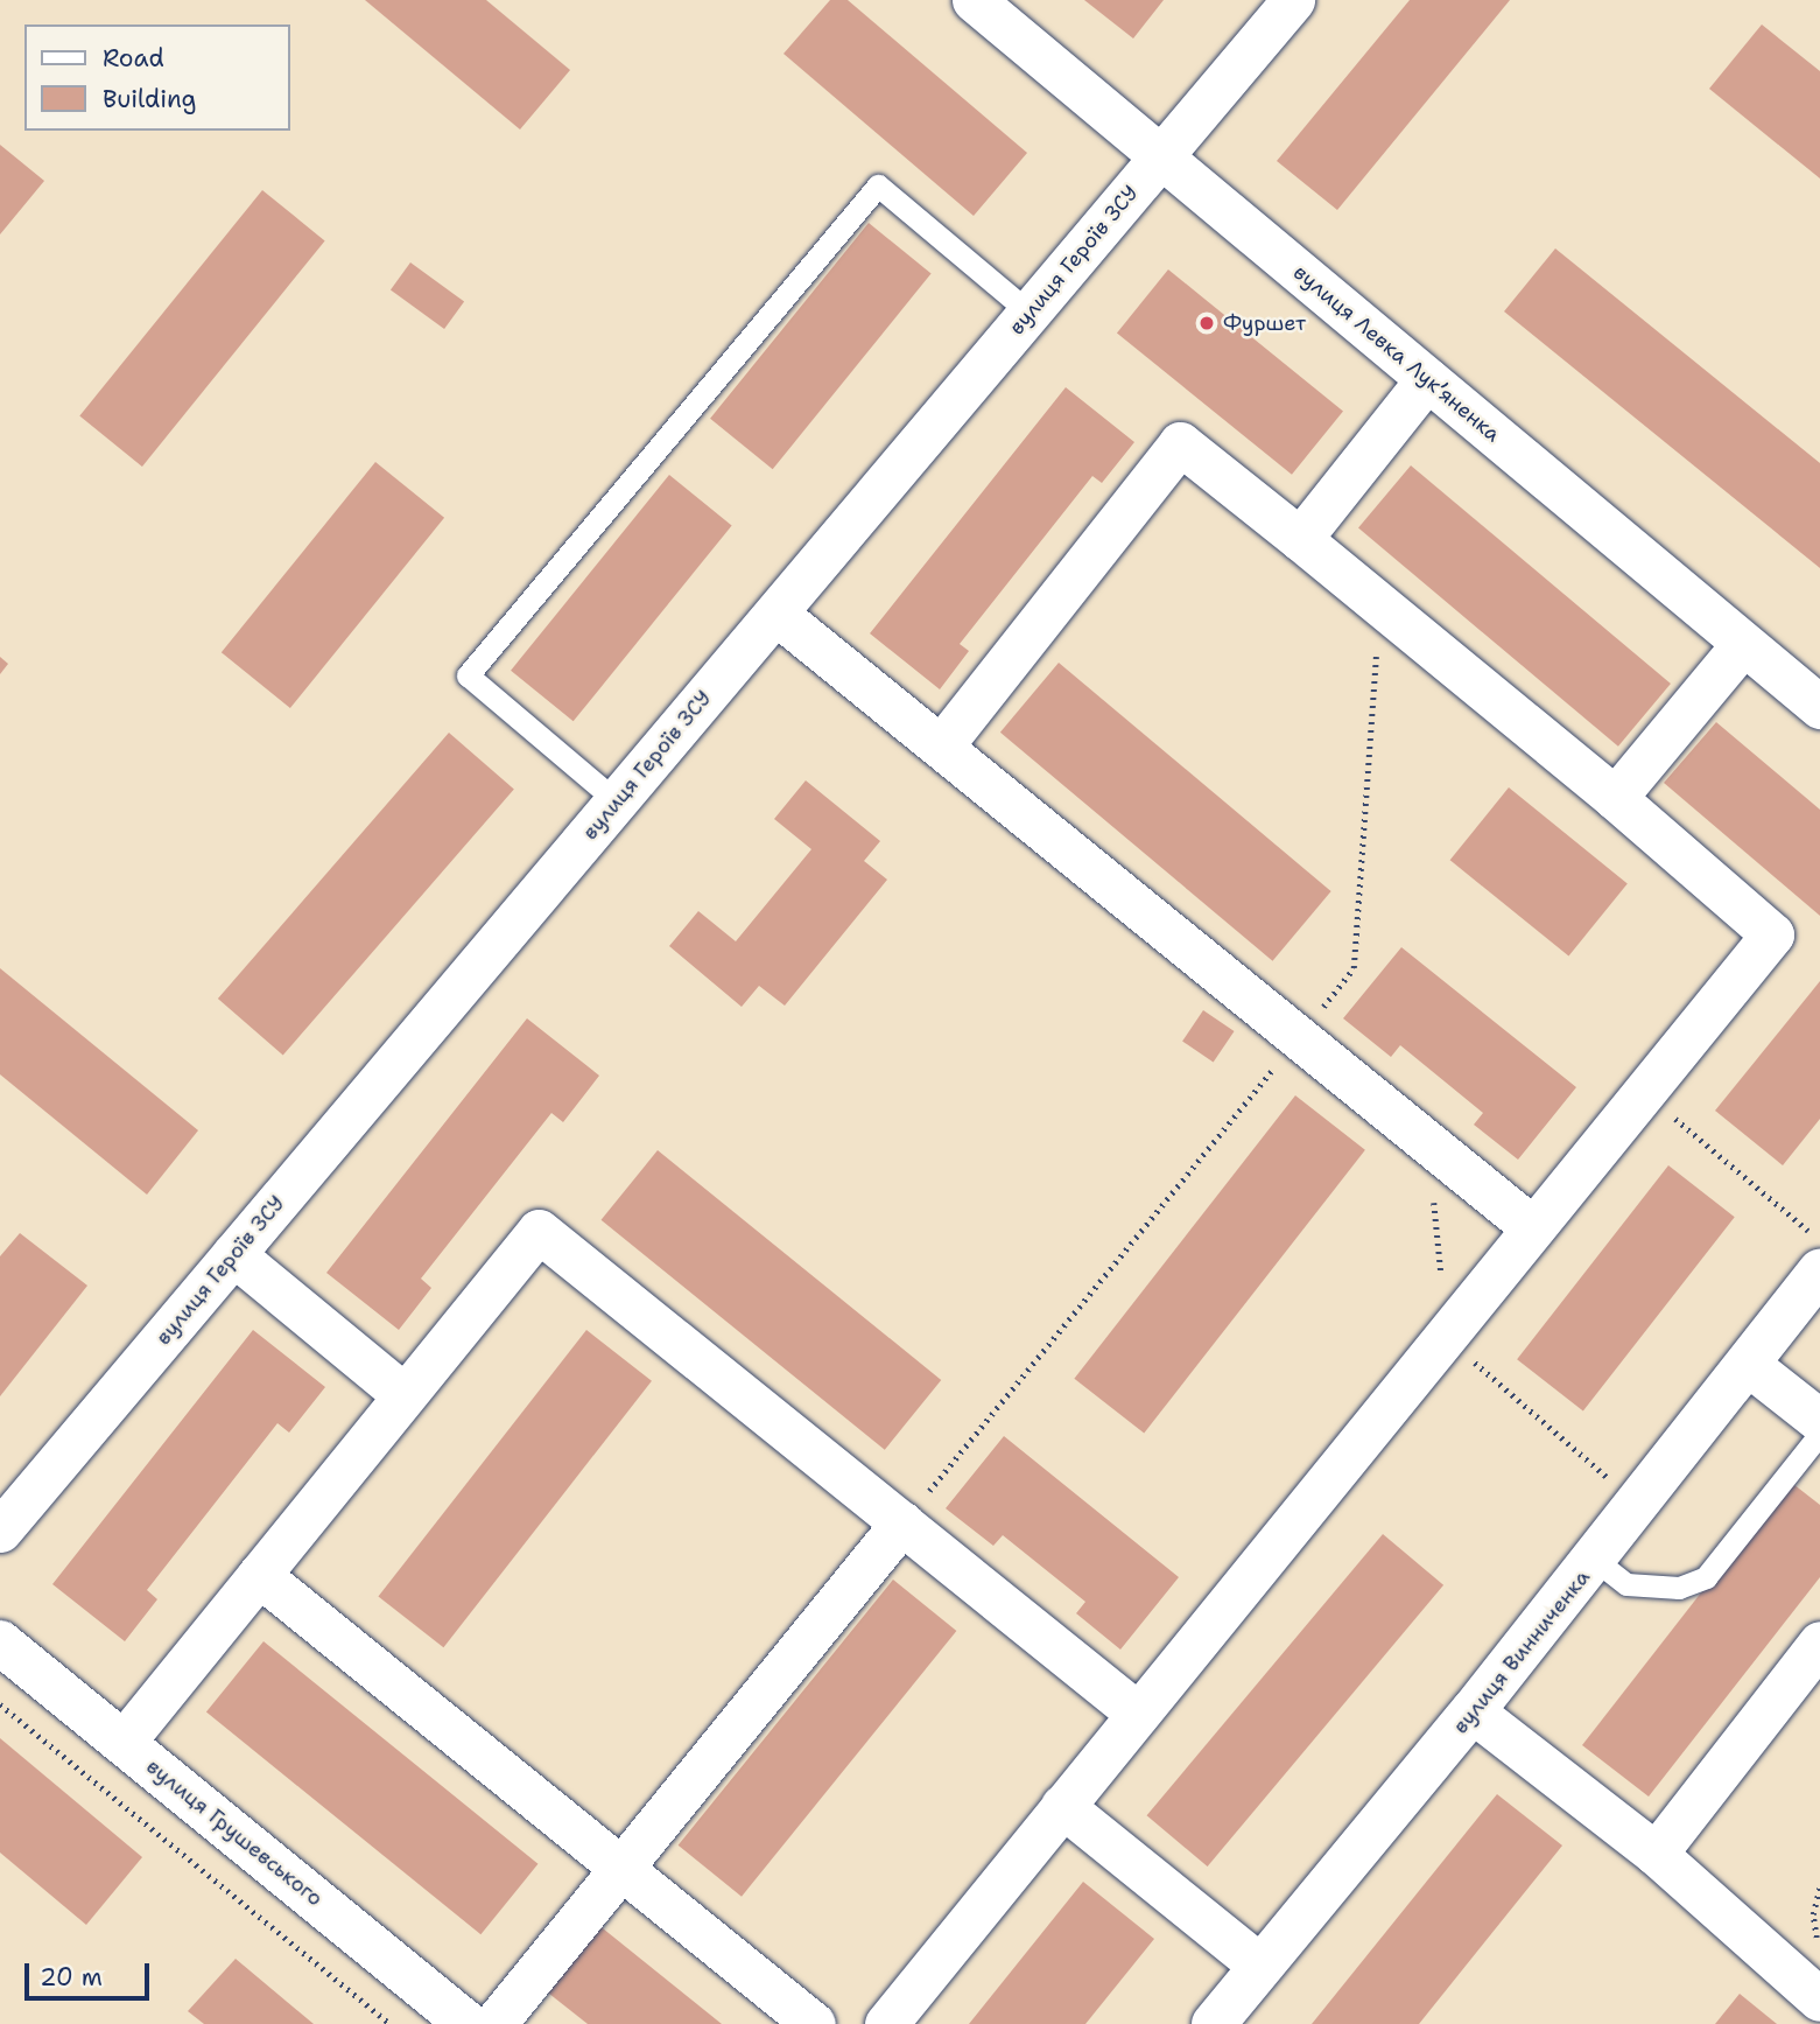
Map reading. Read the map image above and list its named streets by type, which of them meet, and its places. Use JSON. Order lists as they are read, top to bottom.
{
  "streets": {
    "street": [
      "вулиця Героїв ЗСУ",
      "вулиця Левка Лукʼяненка",
      "вулиця Винниченка",
      "вулиця Грушевського"
    ]
  },
  "crossings": [
    ["вулиця Героїв ЗСУ", "вулиця Левка Лукʼяненка"]
  ],
  "places": ["Фуршет"],
  "legend": ["Road", "Building"],
  "scale_bar": "20 m"
}
